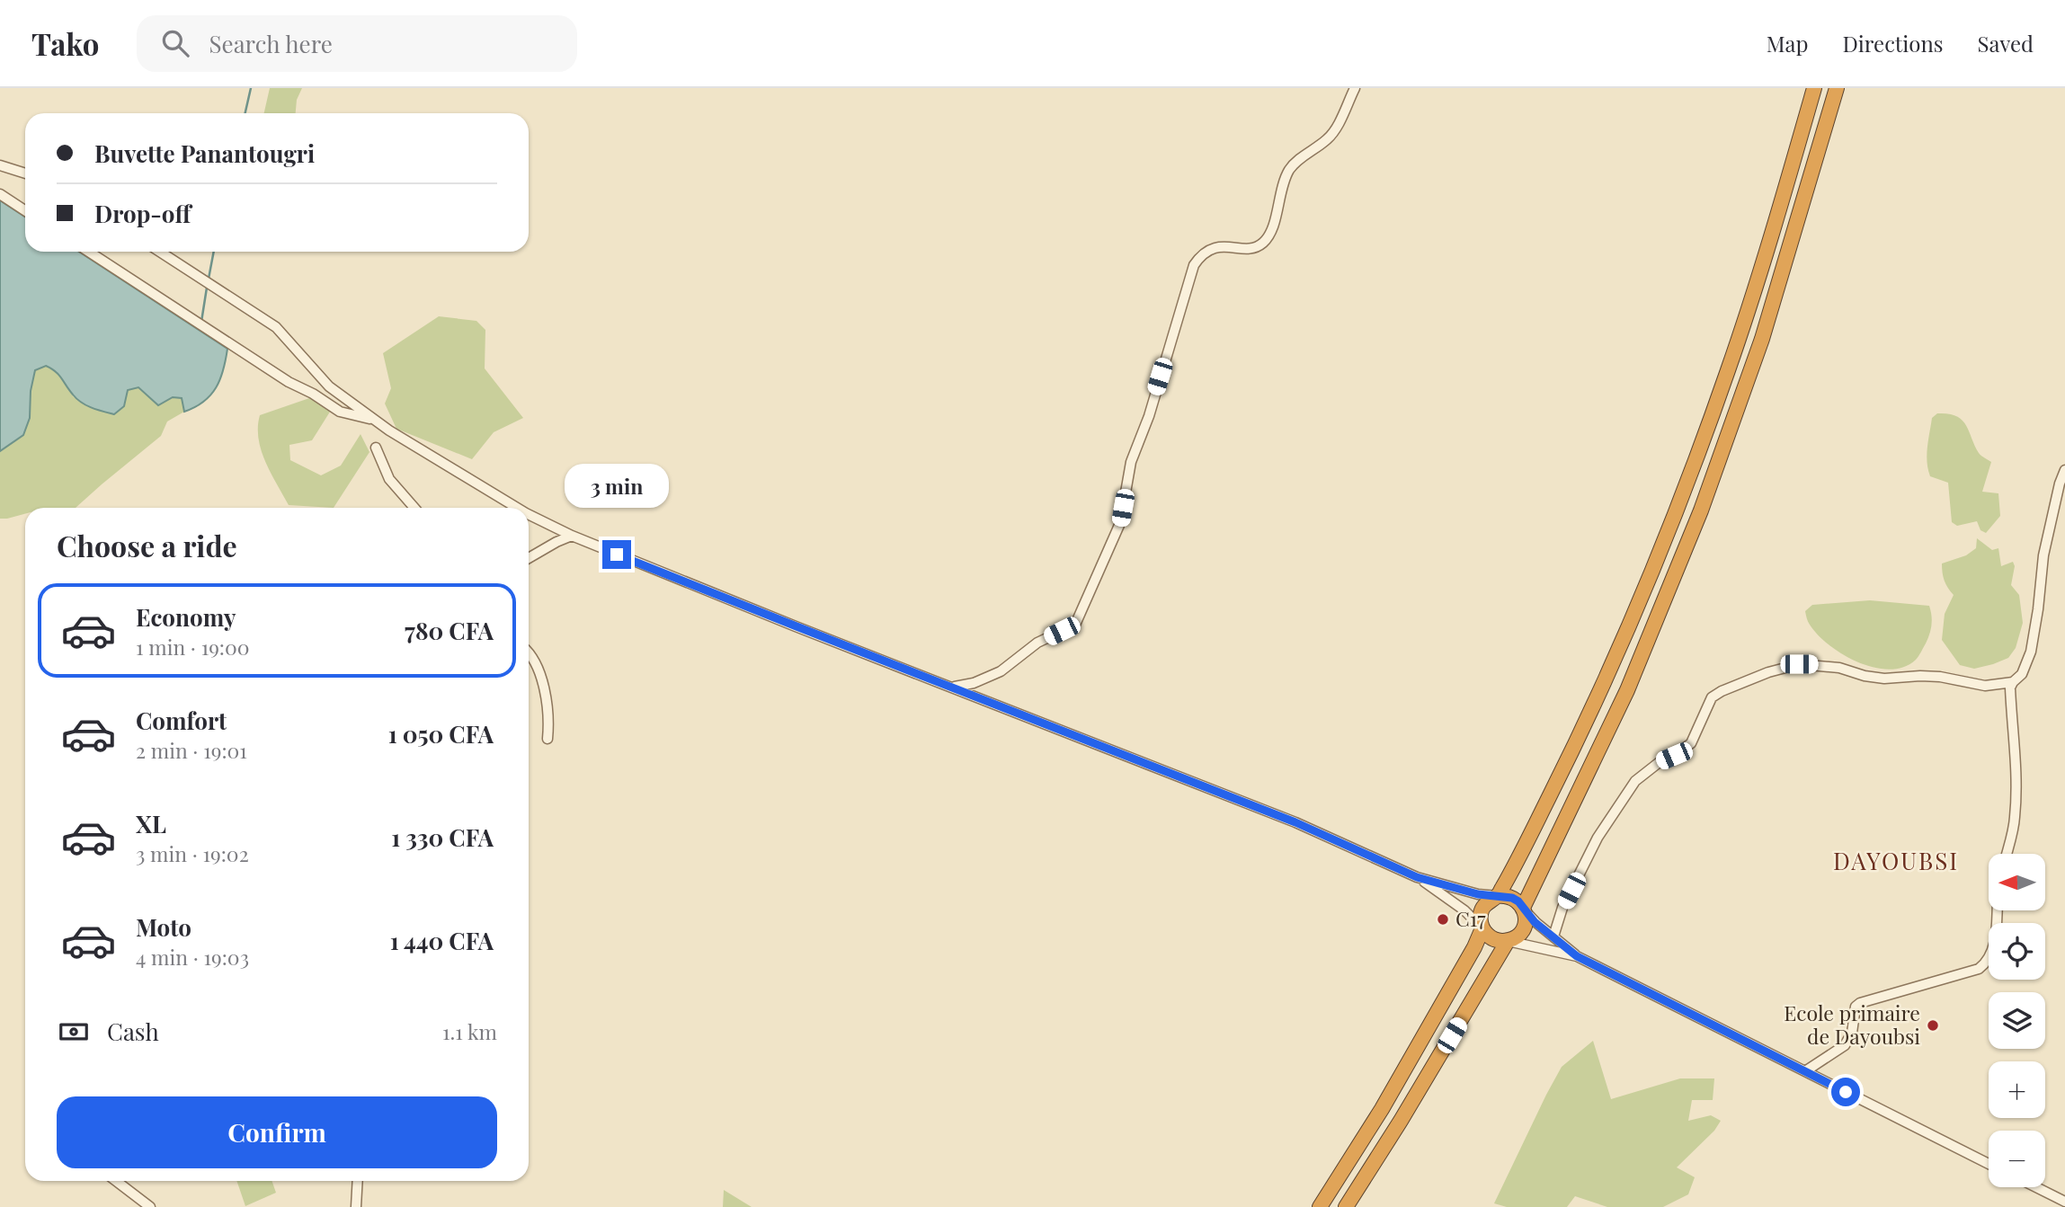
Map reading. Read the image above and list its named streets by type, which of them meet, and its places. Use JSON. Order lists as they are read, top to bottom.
{
  "districts": ["DAYOUBSI"],
  "places": ["C17", "Ecole primaire de Dayoubsi"],
  "north": "left",
  "page": {
    "header": "Tako",
    "search": "Search here",
    "nav": ["Map", "Directions", "Saved"],
    "banner": ["Buvette Panantougri", "Drop-off"],
    "bubble": "3 min",
    "heading": "Choose a ride",
    "list": [
      {
        "name": "Economy",
        "note": "1 min · 19:00",
        "value": "780 CFA"
      },
      {
        "name": "Comfort",
        "note": "2 min · 19:01",
        "value": "1 050 CFA"
      },
      {
        "name": "XL",
        "note": "3 min · 19:02",
        "value": "1 330 CFA"
      },
      {
        "name": "Moto",
        "note": "4 min · 19:03",
        "value": "1 440 CFA"
      }
    ],
    "map_buttons": ["+", "−"],
    "pay": ["Cash", "1.1 km"],
    "buttons": "Confirm"
  }
}
